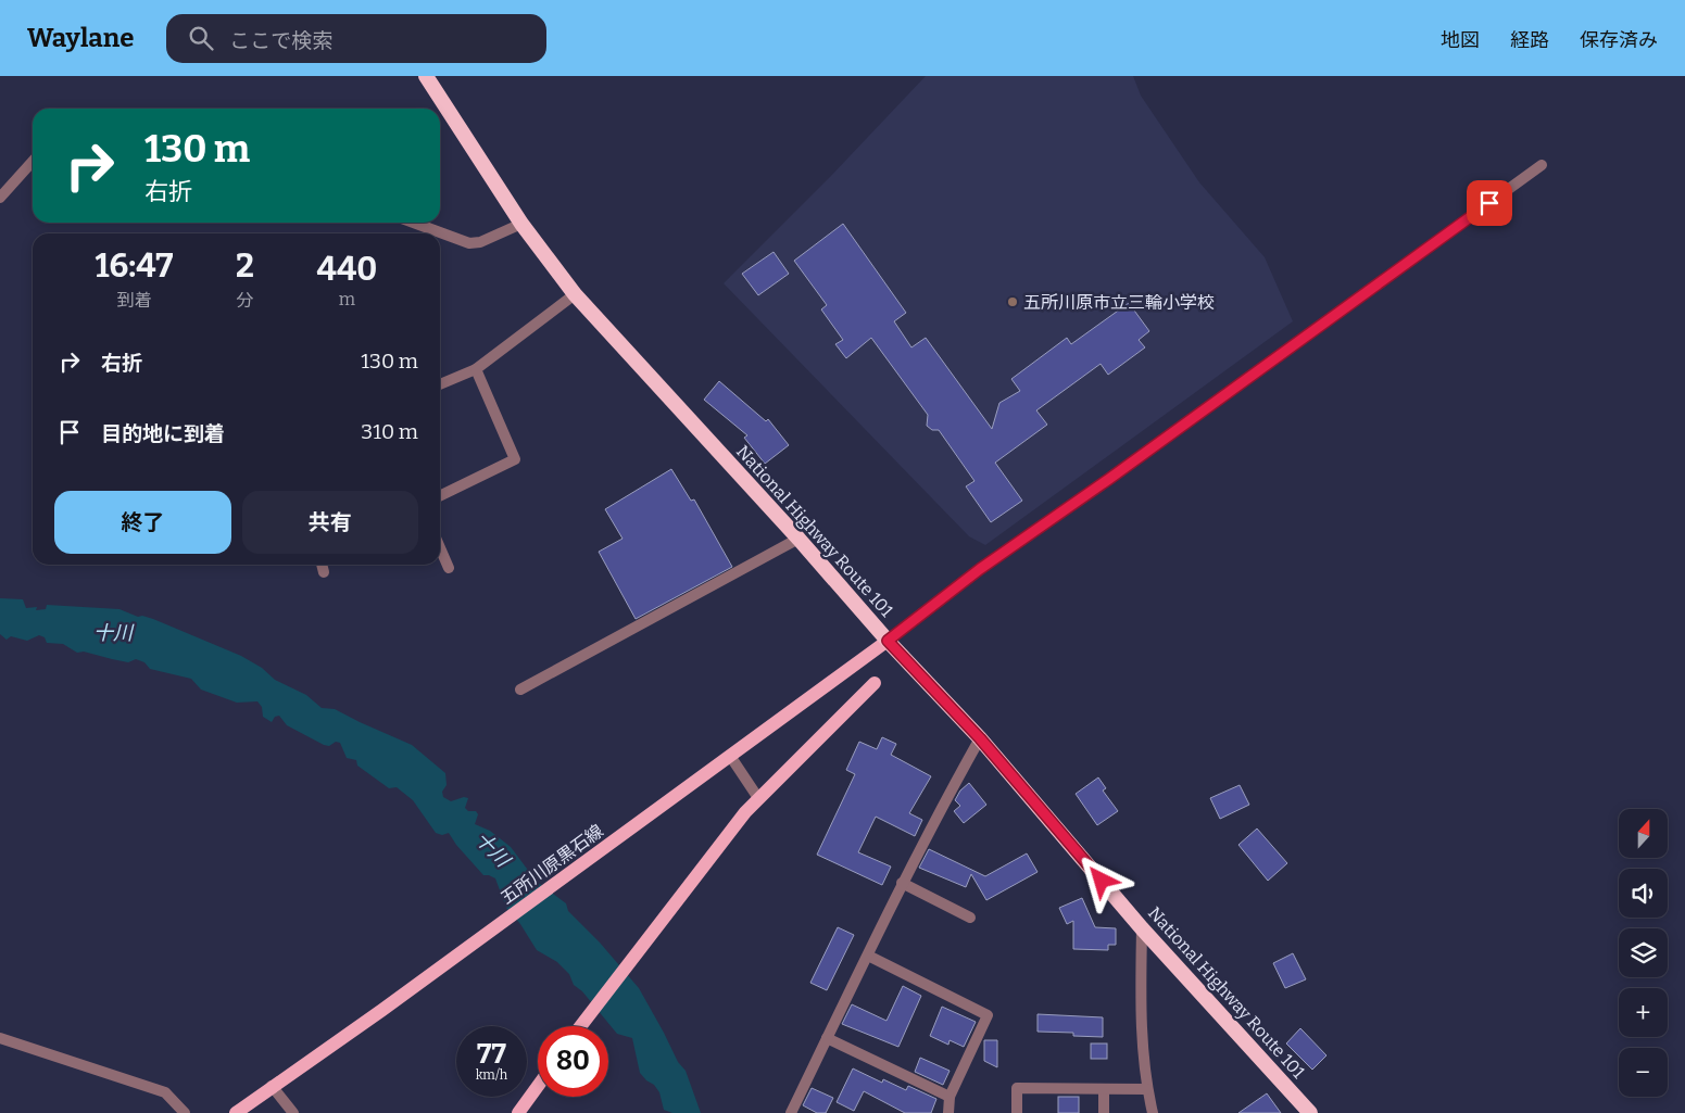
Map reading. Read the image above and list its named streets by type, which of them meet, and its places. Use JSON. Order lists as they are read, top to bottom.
{
  "streets": {
    "highway": ["National Highway Route 101"],
    "main road": ["五所川原黒石線"]
  },
  "crossings": [
    ["National Highway Route 101", "五所川原黒石線"]
  ],
  "water": ["十川"],
  "places": ["五所川原市立三輪小学校"],
  "north": "top",
  "page": {
    "header": "Waylane",
    "search": "ここで検索",
    "nav": ["地図", "経路", "保存済み"],
    "turn": ["130 m", "右折"],
    "eta": [
      "16:47",
      "到着",
      "2",
      "分",
      "440",
      "m"
    ],
    "list": [
      {
        "name": "右折",
        "value": "130 m"
      },
      {
        "name": "目的地に到着",
        "value": "310 m"
      }
    ],
    "buttons": ["終了", "共有"],
    "map_buttons": ["+", "−"],
    "speed": "77 km/h",
    "limit": "80"
  }
}
